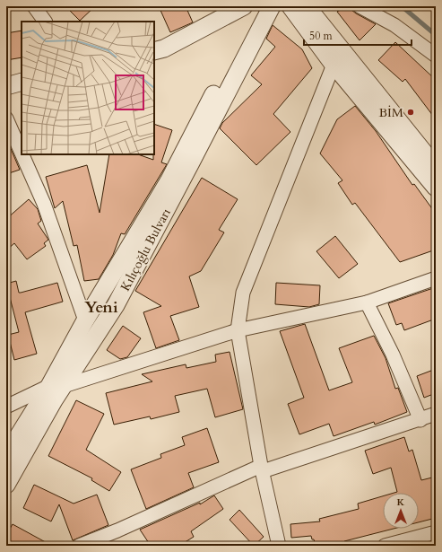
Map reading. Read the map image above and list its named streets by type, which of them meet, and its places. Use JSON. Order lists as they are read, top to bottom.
{
  "streets": {
    "street": ["Kılıçoğlu Bulvarı"]
  },
  "districts": ["Yeni"],
  "places": ["BİM"],
  "scale_bar": "50 m",
  "north": "top"
}
